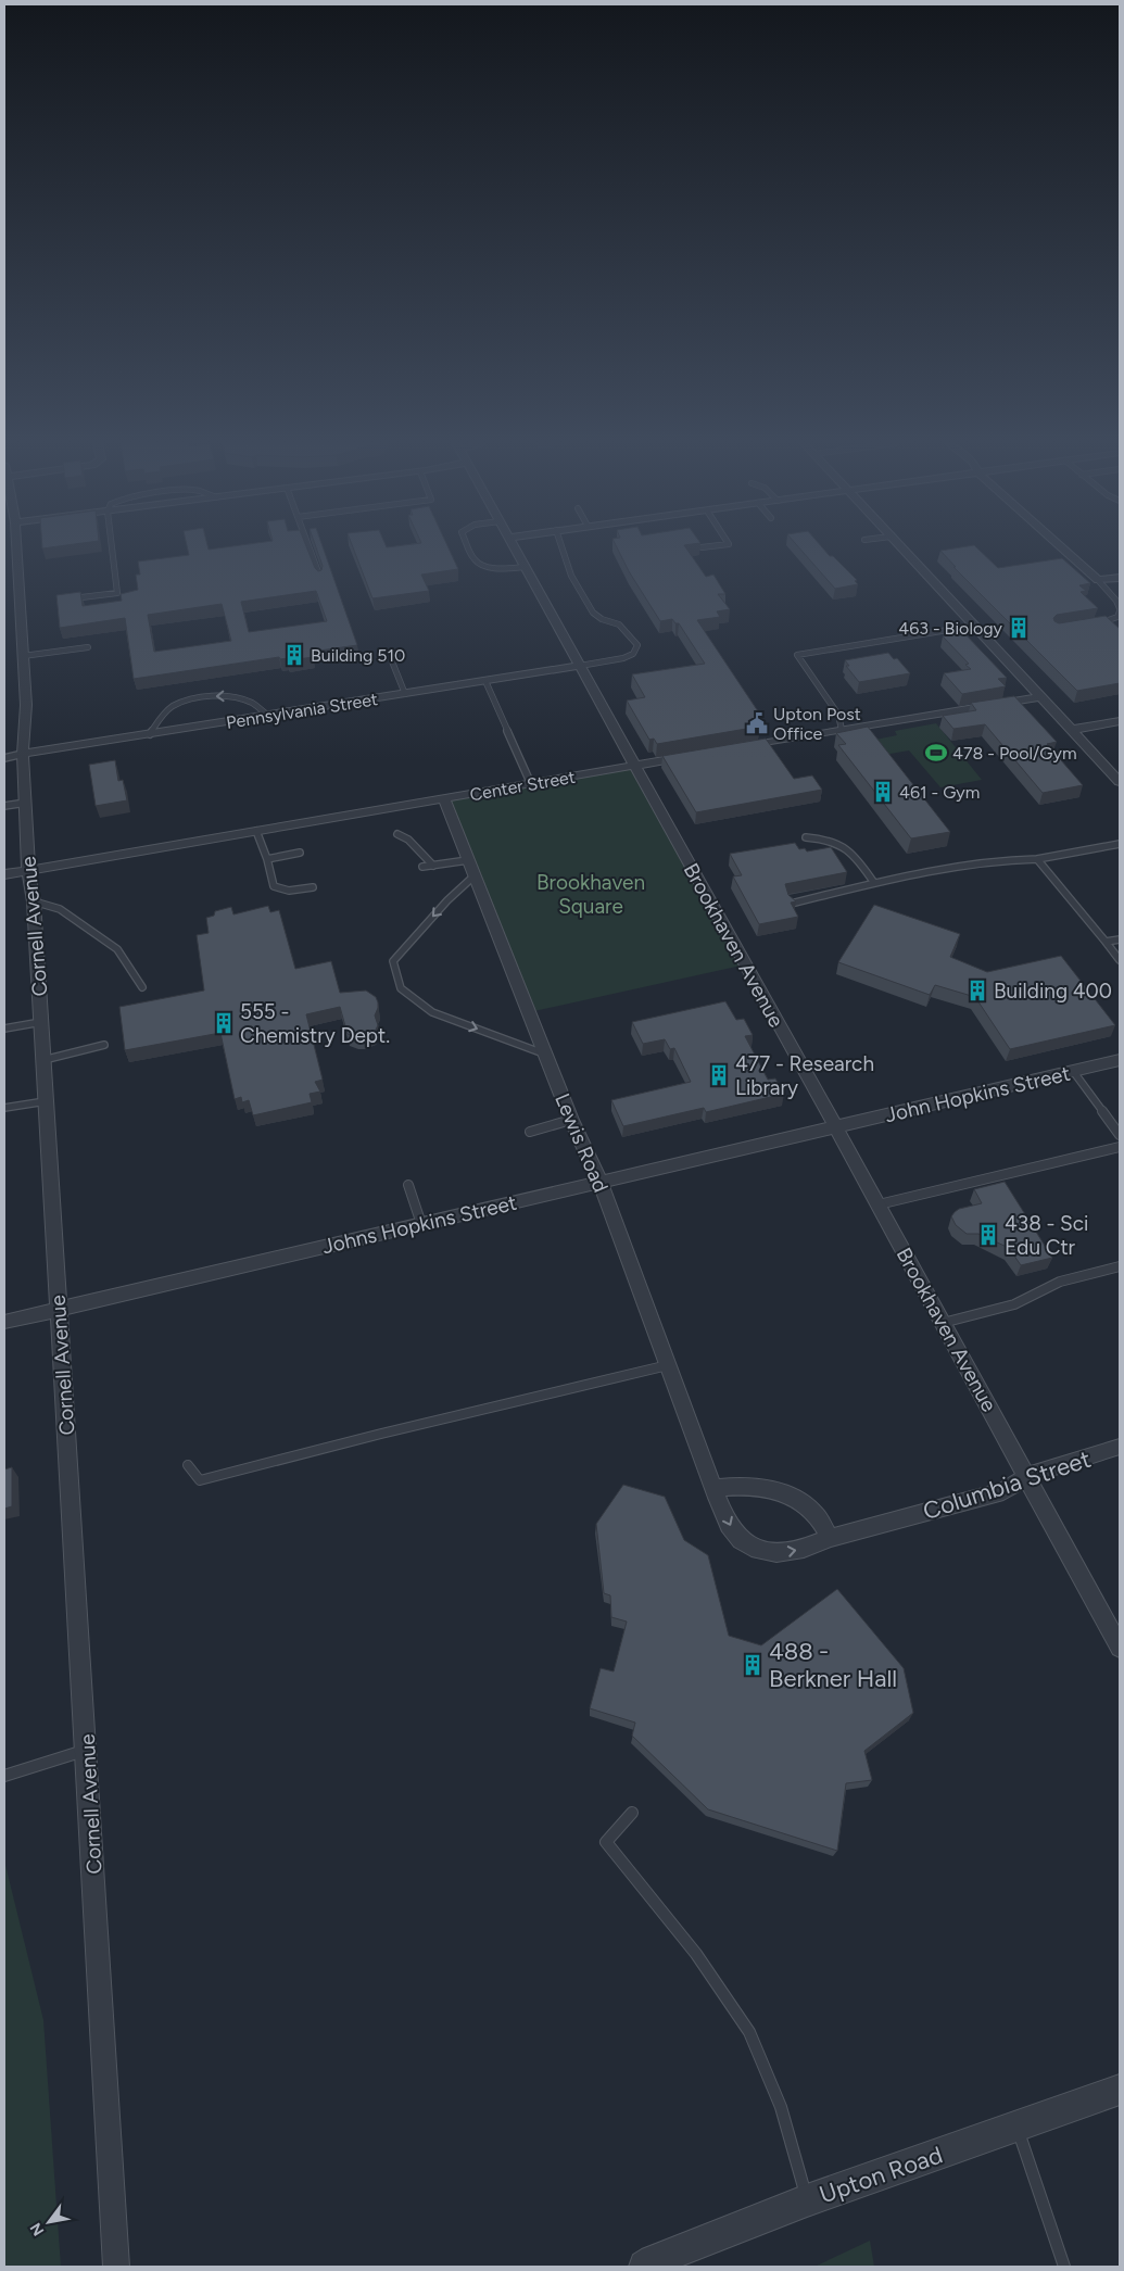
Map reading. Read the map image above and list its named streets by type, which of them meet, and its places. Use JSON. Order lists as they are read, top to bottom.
{
  "streets": {
    "street": [
      "Pennsylvania Street",
      "Center Street",
      "Cornell Avenue",
      "Brookhaven Avenue",
      "John Hopkins Street",
      "Lewis Road",
      "Johns Hopkins Street",
      "Columbia Street",
      "Upton Road"
    ]
  },
  "crossings": [
    ["Pennsylvania Street", "Cornell Avenue"],
    ["Pennsylvania Street", "Brookhaven Avenue"],
    ["Center Street", "Cornell Avenue"],
    ["Center Street", "Brookhaven Avenue"],
    ["Center Street", "Lewis Road"],
    ["Cornell Avenue", "Johns Hopkins Street"],
    ["Brookhaven Avenue", "John Hopkins Street"],
    ["Brookhaven Avenue", "Johns Hopkins Street"],
    ["Brookhaven Avenue", "Columbia Street"],
    ["John Hopkins Street", "Johns Hopkins Street"],
    ["Lewis Road", "Johns Hopkins Street"],
    ["Lewis Road", "Columbia Street"]
  ],
  "parks": ["Brookhaven Square"],
  "places": {
    "building": [
      "463 - Biology",
      "Building 510",
      "461 - Gym",
      "Building 400",
      "555 - Chemistry Dept.",
      "477 - Research Library",
      "438 - Sci Edu Ctr",
      "488 - Berkner Hall"
    ],
    "public building": ["Upton Post Office"],
    "sports": ["478 - Pool/Gym"]
  },
  "north": "bottom left"
}
